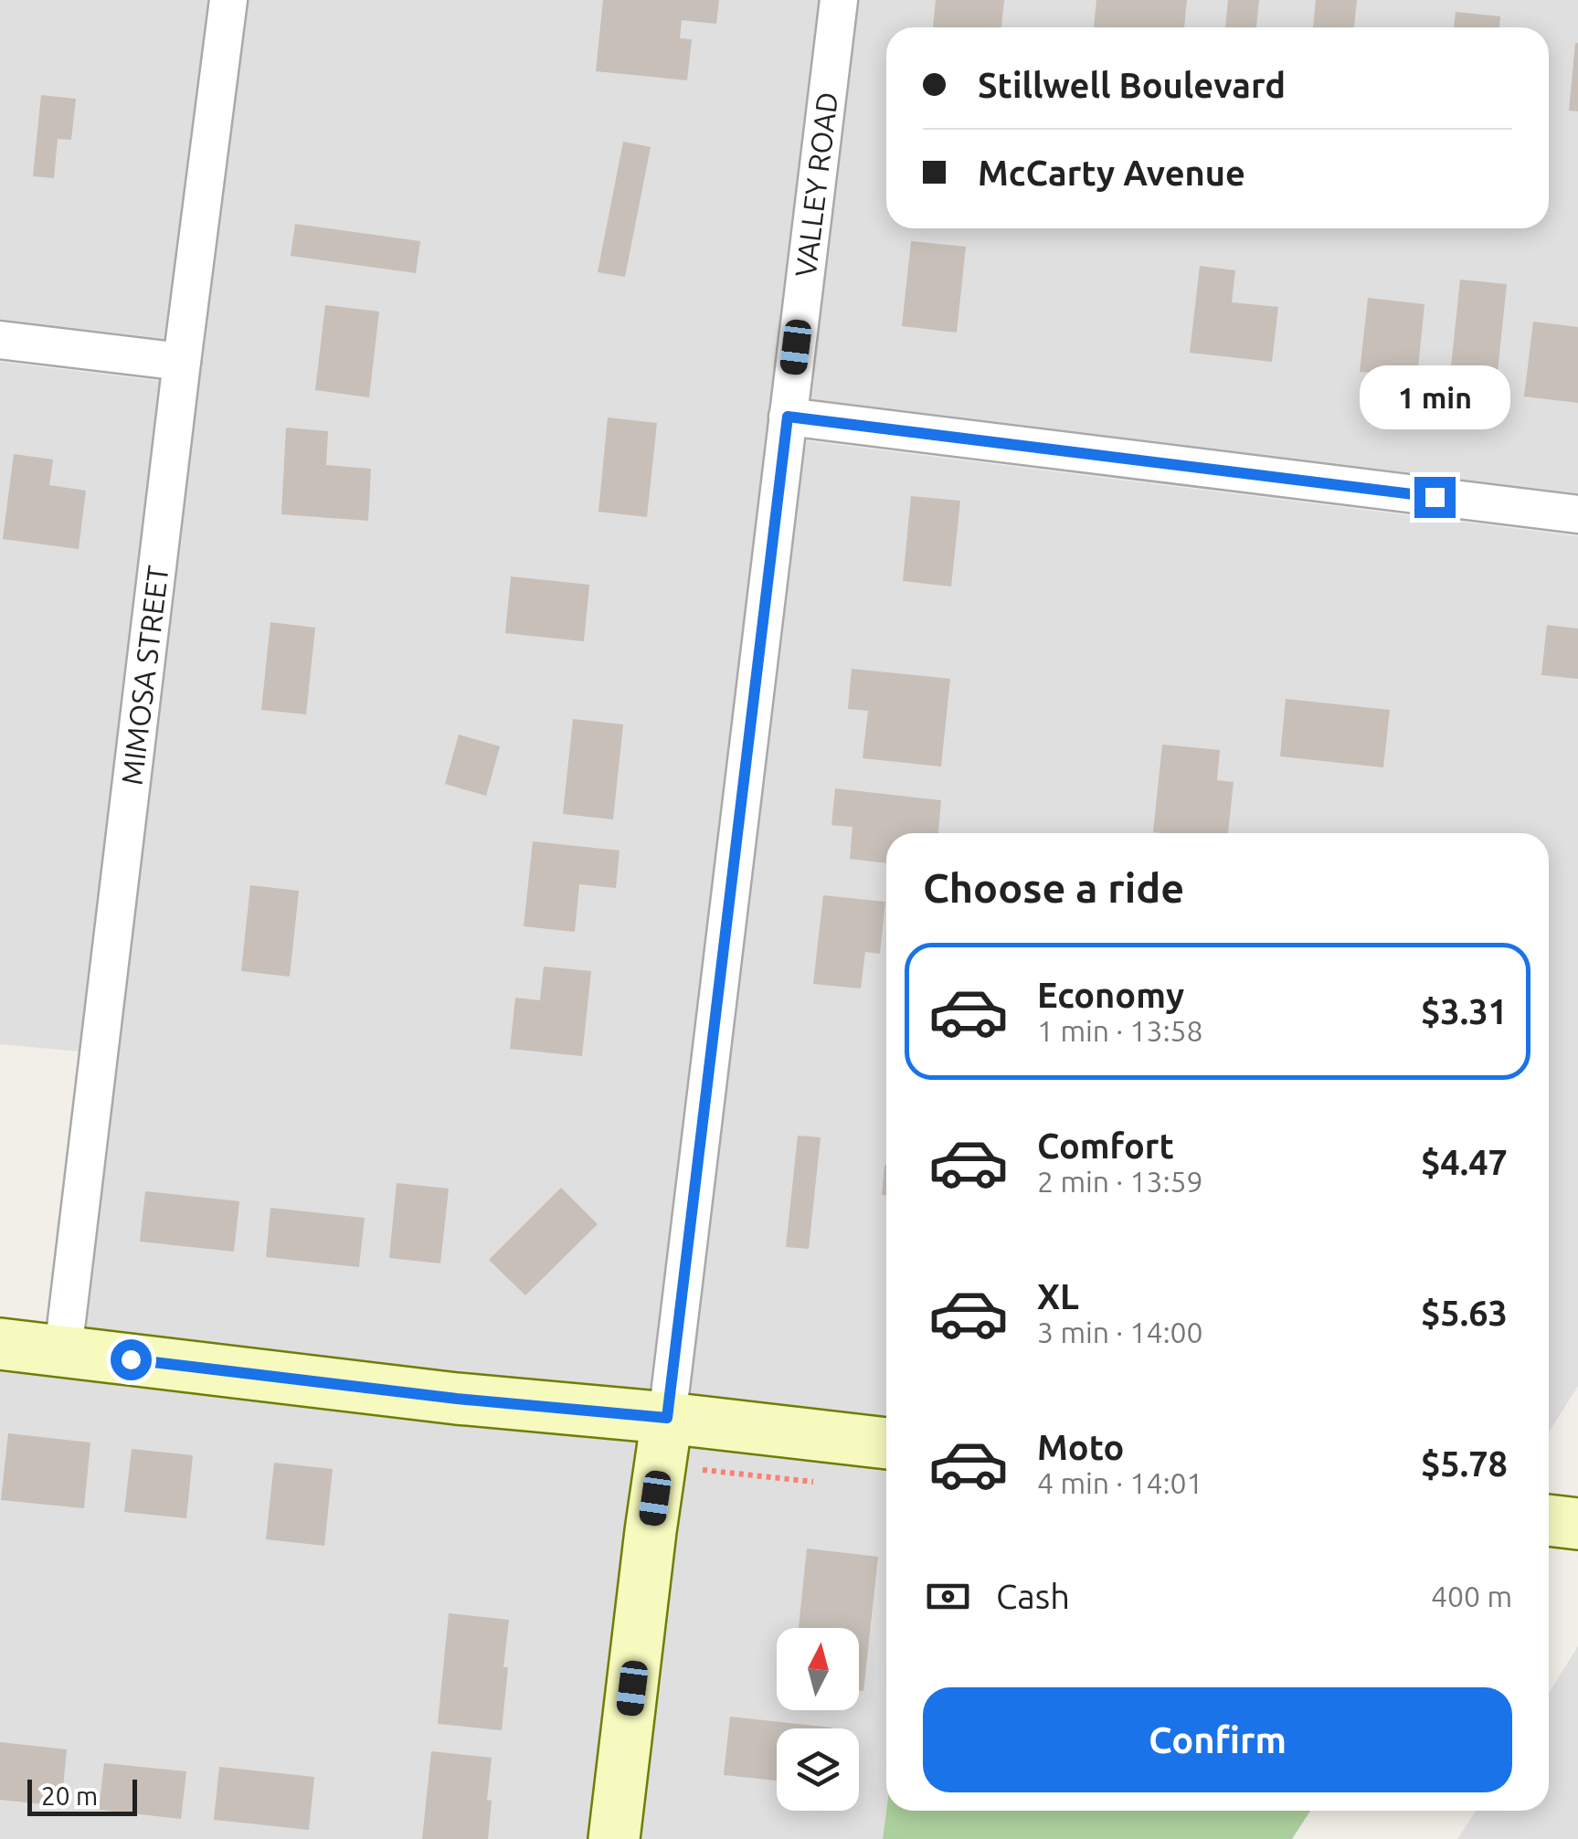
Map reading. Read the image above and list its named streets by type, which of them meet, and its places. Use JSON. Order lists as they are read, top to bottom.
{
  "streets": {
    "street": ["VALLEY ROAD", "MIMOSA STREET"]
  },
  "scale_bar": "20 m",
  "north": "top",
  "page": {
    "banner": ["Stillwell Boulevard", "McCarty Avenue"],
    "bubble": "1 min",
    "heading": "Choose a ride",
    "list": [
      {
        "name": "Economy",
        "note": "1 min · 13:58",
        "value": "$3.31"
      },
      {
        "name": "Comfort",
        "note": "2 min · 13:59",
        "value": "$4.47"
      },
      {
        "name": "XL",
        "note": "3 min · 14:00",
        "value": "$5.63"
      },
      {
        "name": "Moto",
        "note": "4 min · 14:01",
        "value": "$5.78"
      }
    ],
    "pay": ["Cash", "400 m"],
    "buttons": "Confirm",
    "scale": "20 m"
  }
}
